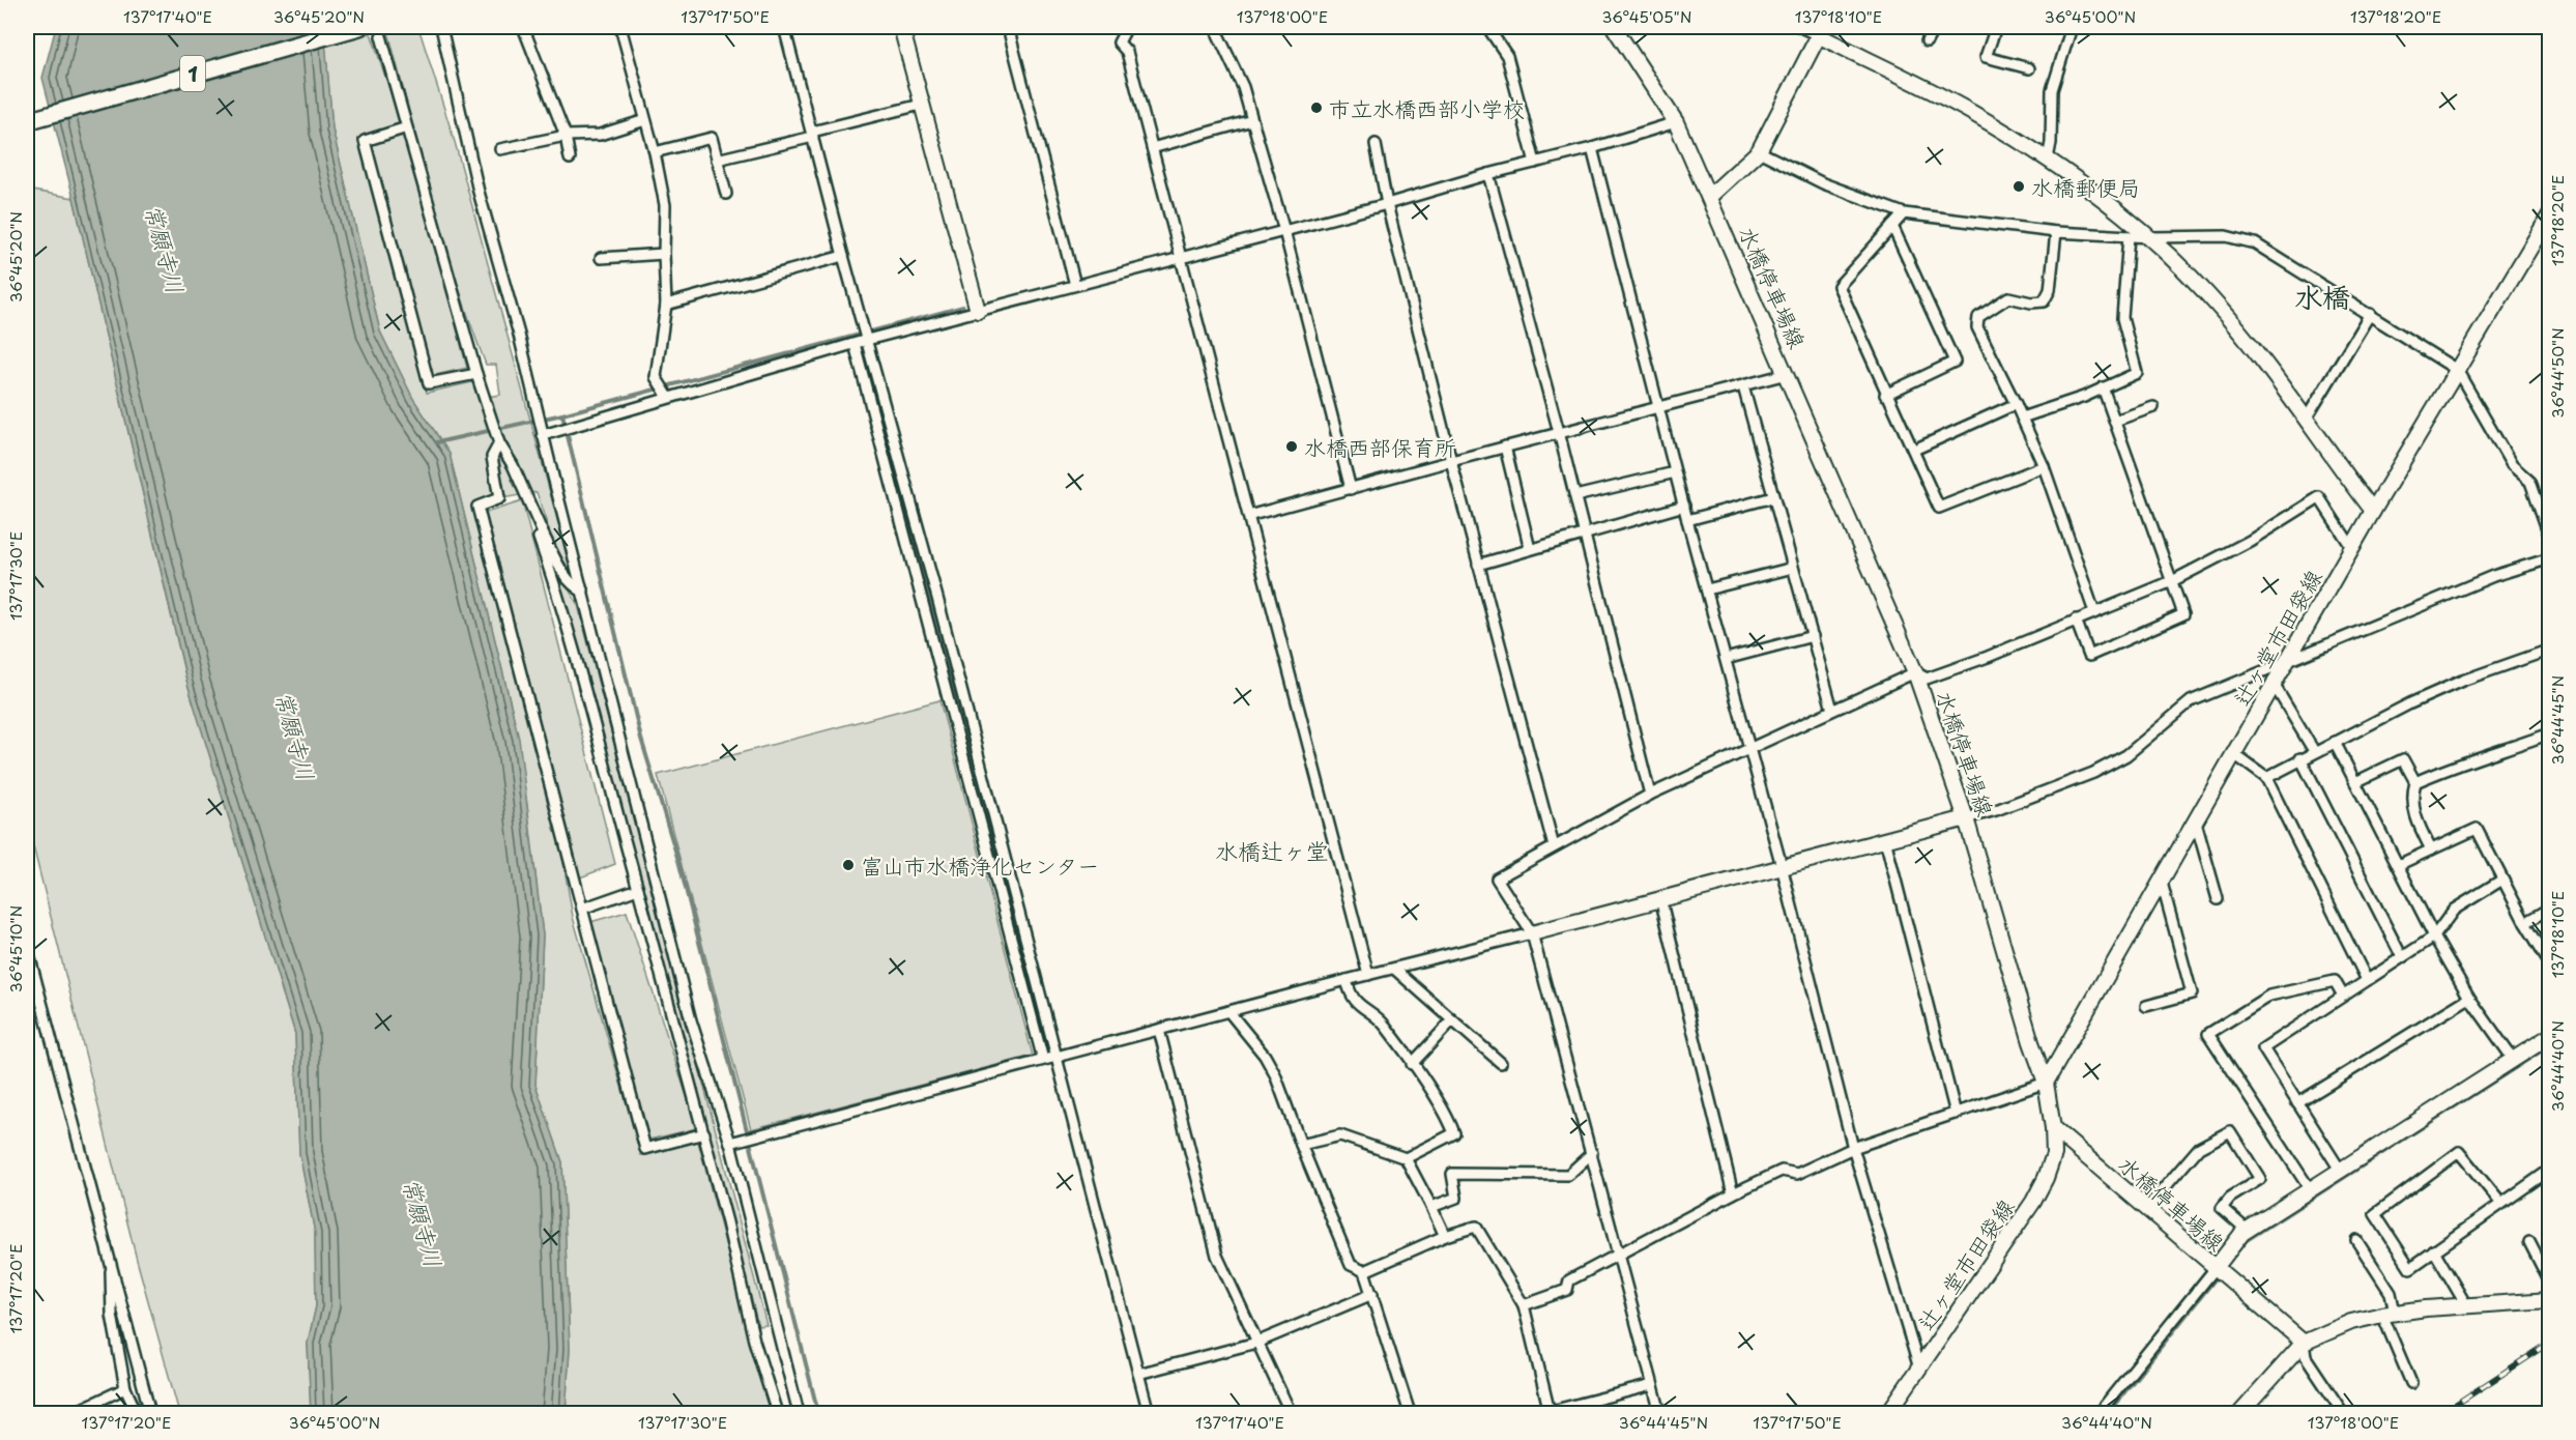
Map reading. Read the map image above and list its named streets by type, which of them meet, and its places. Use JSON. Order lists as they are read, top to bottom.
{
  "streets": {
    "main road": ["1", "水橋停車場線", "辻ヶ堂市田袋線"]
  },
  "crossings": [
    ["水橋停車場線", "辻ヶ堂市田袋線"]
  ],
  "districts": ["水橋", "水橋辻ヶ堂"],
  "water": ["常願寺川"],
  "places": [
    "市立水橋西部小学校",
    "水橋郵便局",
    "水橋西部保育所",
    "富山市水橋浄化センター"
  ],
  "coordinates": [
    "137°17'40\"E",
    "36°45'20\"N",
    "137°17'50\"E",
    "137°18'00\"E",
    "36°45'05\"N",
    "137°18'10\"E",
    "36°45'00\"N",
    "137°18'20\"E",
    "36°44'50\"N",
    "137°17'30\"E",
    "36°44'45\"N",
    "36°45'10\"N",
    "36°44'40\"N",
    "137°17'20\"E"
  ]
}
